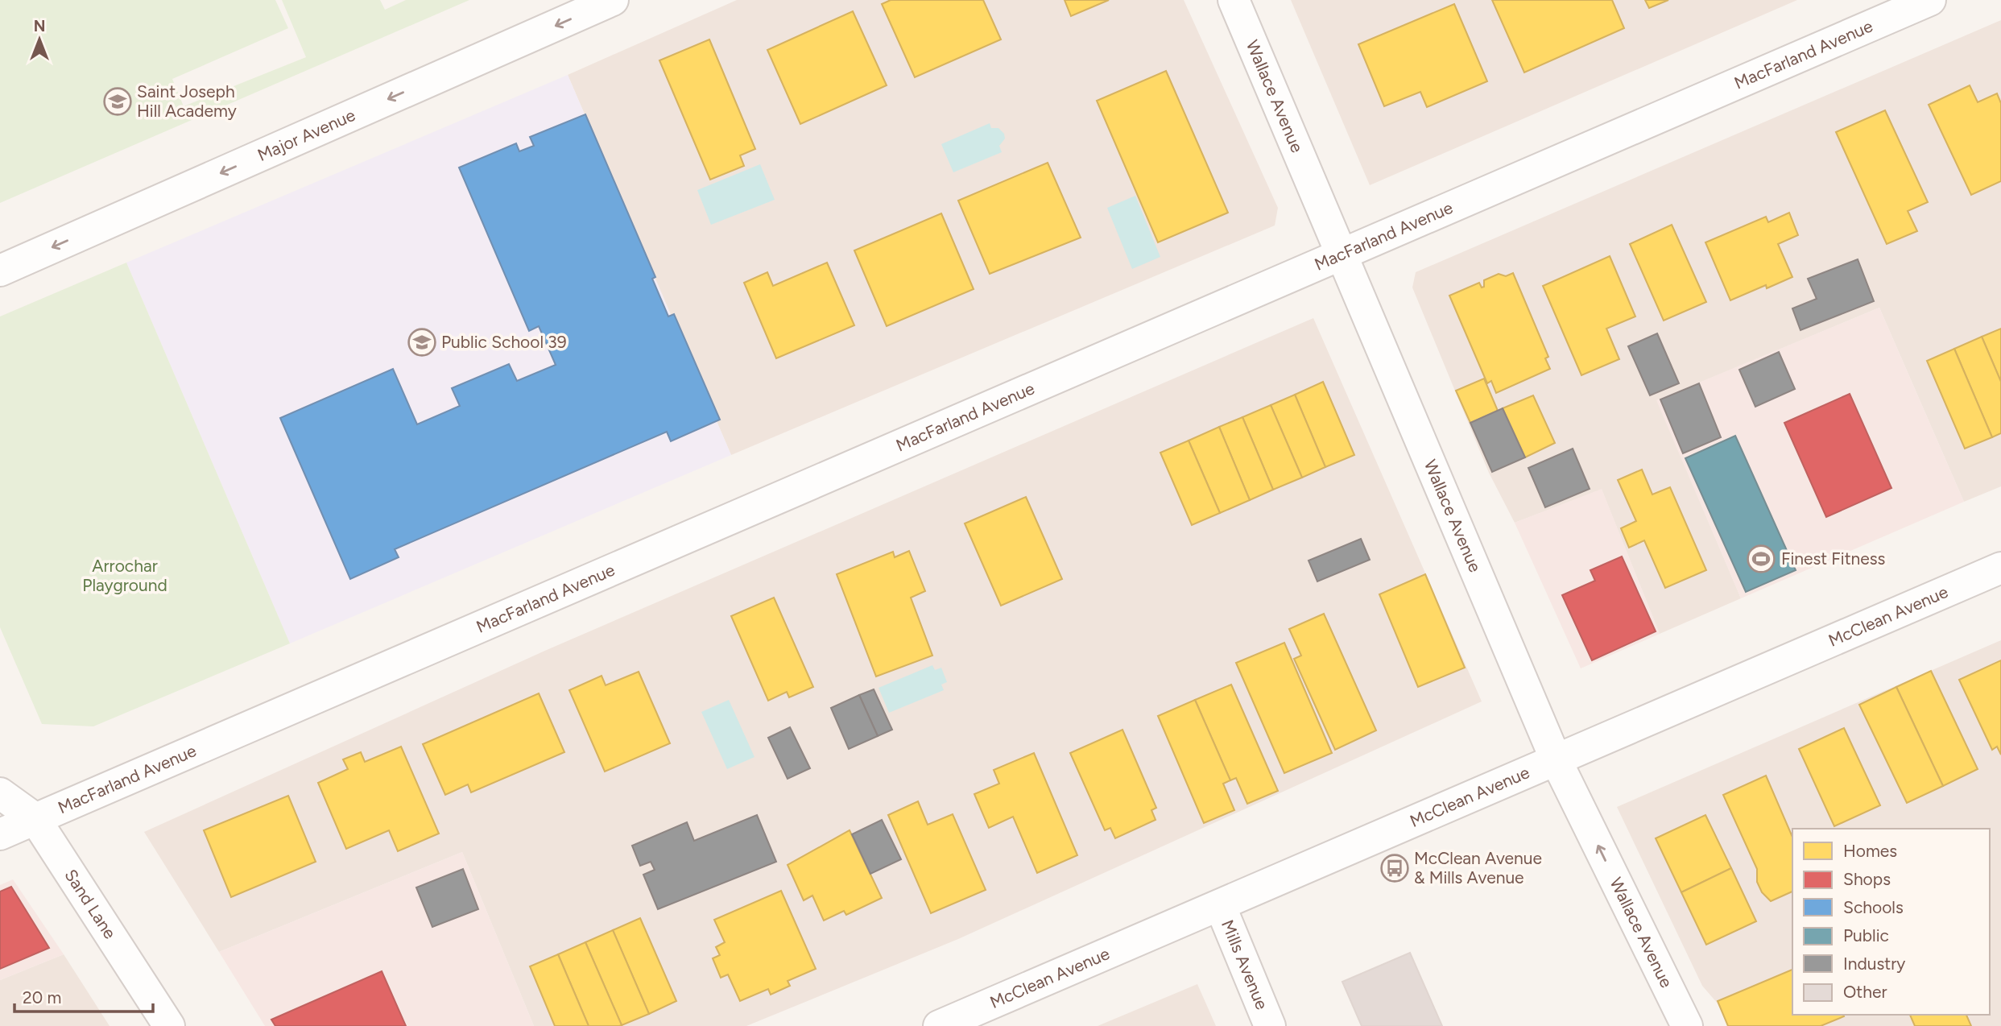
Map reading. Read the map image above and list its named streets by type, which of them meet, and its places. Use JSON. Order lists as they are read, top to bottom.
{
  "streets": {
    "street": [
      "MacFarland Avenue",
      "Wallace Avenue",
      "Major Avenue",
      "McClean Avenue",
      "Sand Lane",
      "Mills Avenue"
    ]
  },
  "crossings": [
    ["MacFarland Avenue", "Wallace Avenue"],
    ["MacFarland Avenue", "Sand Lane"],
    ["Wallace Avenue", "McClean Avenue"],
    ["McClean Avenue", "Mills Avenue"]
  ],
  "one_way": ["Major Avenue"],
  "parks": ["Arrochar Playground"],
  "places": {
    "school or university": ["Saint Joseph Hill Academy", "Public School 39"],
    "sports": ["Finest Fitness"],
    "bus stop": ["McClean Avenue & Mills Avenue"]
  },
  "legend": [
    "Homes",
    "Shops",
    "Schools",
    "Public",
    "Industry",
    "Other"
  ],
  "scale_bar": "20 m",
  "north": "top"
}
